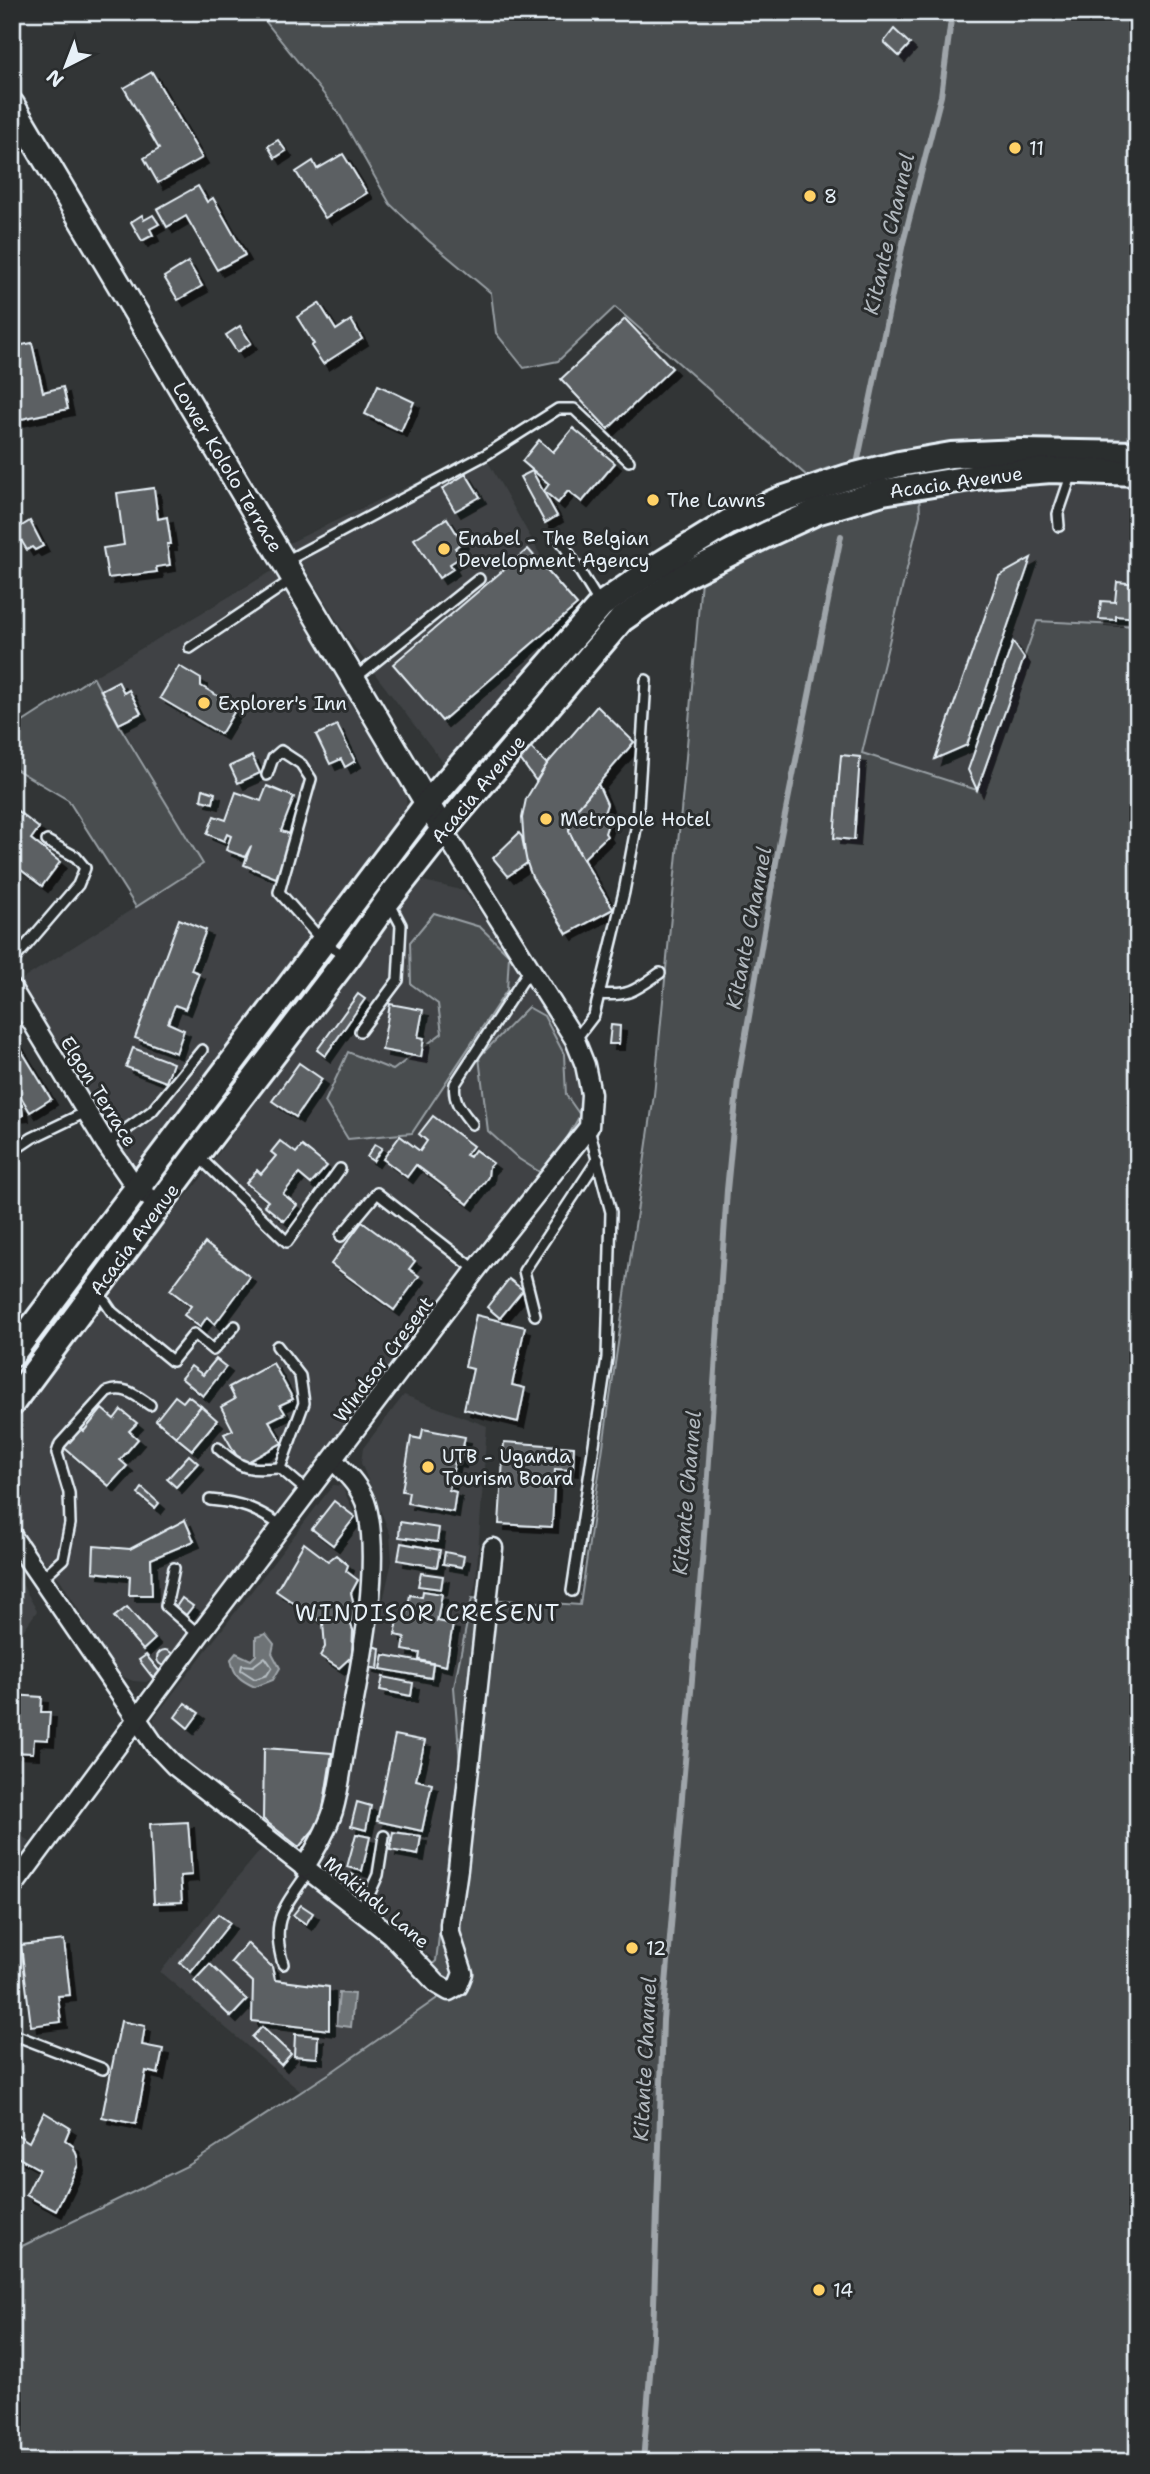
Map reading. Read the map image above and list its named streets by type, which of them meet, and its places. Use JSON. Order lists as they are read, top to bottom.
{
  "streets": {
    "main road": ["Acacia Avenue"],
    "street": [
      "Lower Kololo Terrace",
      "Elgon Terrace",
      "Windsor Cresent",
      "Makindu Lane"
    ]
  },
  "crossings": [
    ["Lower Kololo Terrace", "Acacia Avenue"],
    ["Acacia Avenue", "Elgon Terrace"],
    ["Windsor Cresent", "Makindu Lane"]
  ],
  "districts": ["WINDISOR CRESENT"],
  "water": ["Kitante Channel"],
  "places": [
    "11",
    "8",
    "The Lawns",
    "Enabel - The Belgian Development Agency",
    "Explorer's Inn",
    "Metropole Hotel",
    "UTB - Uganda Tourism Board",
    "12",
    "14"
  ],
  "north": "bottom left"
}
